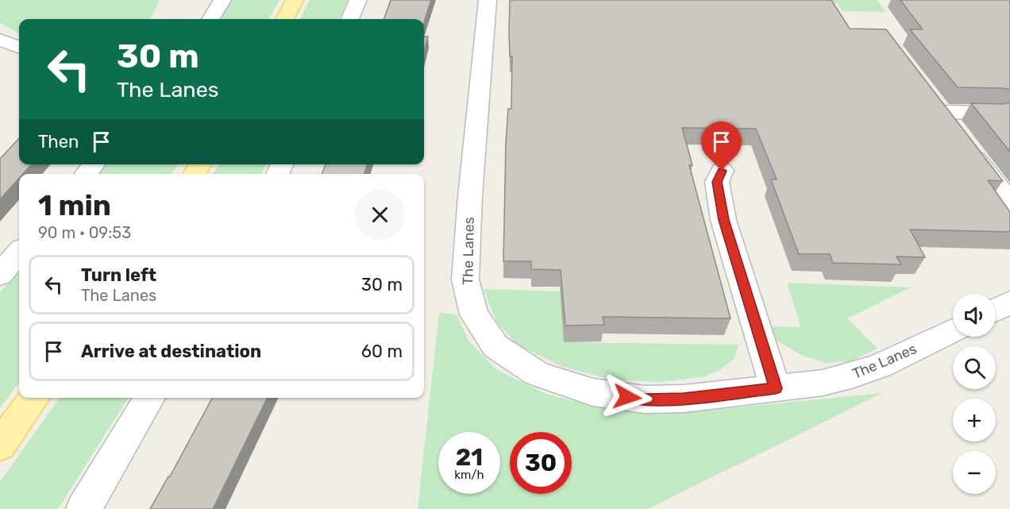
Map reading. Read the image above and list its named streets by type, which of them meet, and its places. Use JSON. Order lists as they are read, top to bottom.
{
  "streets": {
    "street": ["The Lanes"]
  },
  "page": {
    "turn": ["30 m", "The Lanes"],
    "then": "Then",
    "heading": ["1 min", "90 m · 09:53"],
    "list": [
      {
        "name": "Turn left",
        "note": "The Lanes",
        "value": "30 m"
      },
      {
        "name": "Arrive at destination",
        "value": "60 m"
      }
    ],
    "map_buttons": ["+", "−"],
    "speed": "21 km/h",
    "limit": "30"
  }
}
